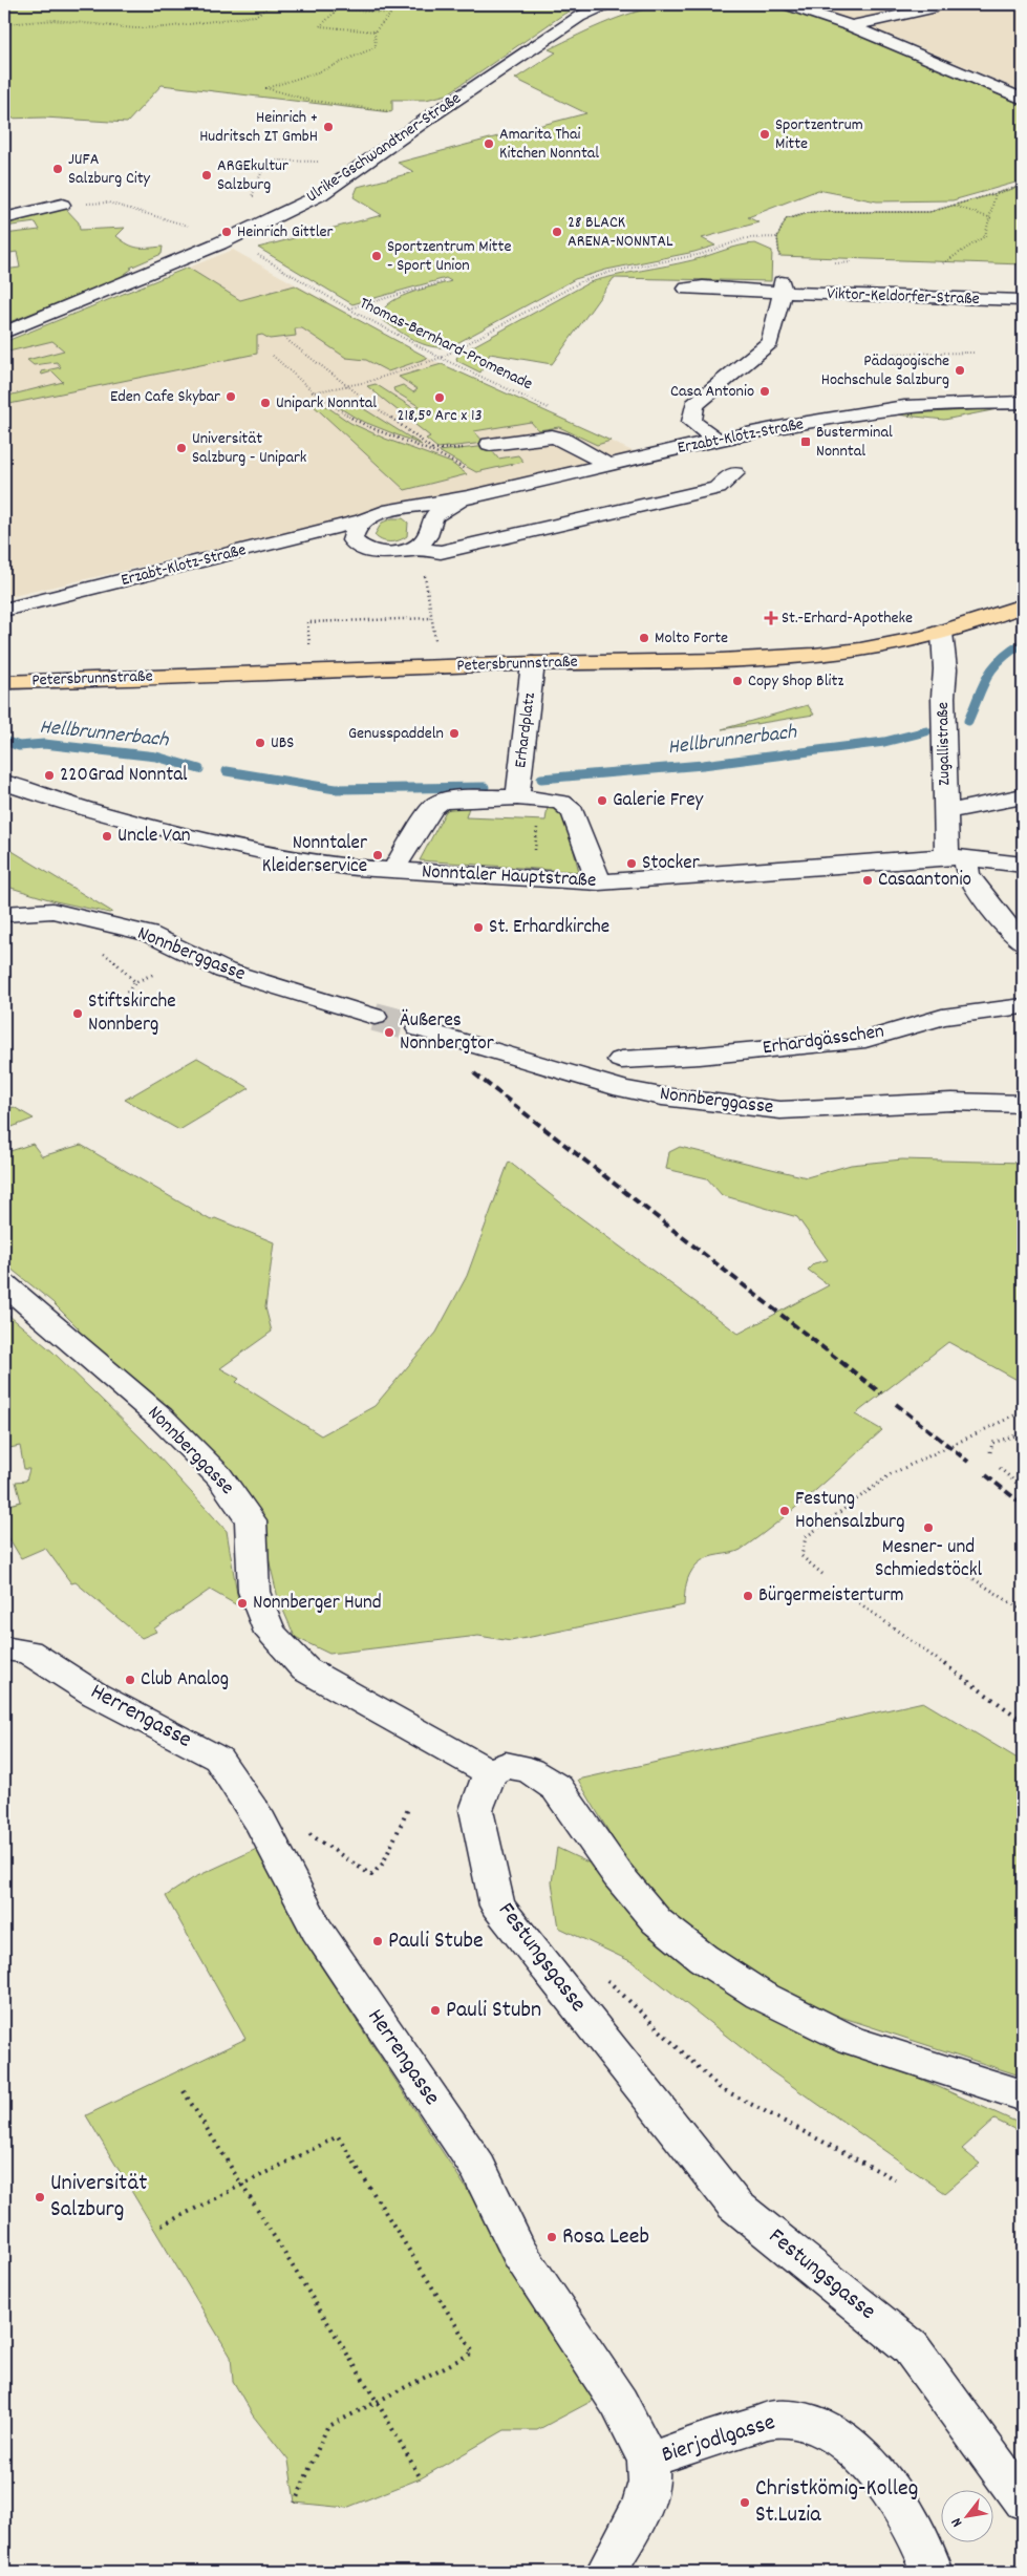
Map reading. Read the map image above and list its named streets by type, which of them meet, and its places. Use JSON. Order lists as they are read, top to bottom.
{
  "streets": {
    "main road": ["Petersbrunnstraße"],
    "street": [
      "Ulrike-Gschwandtner-Straße",
      "Viktor-Keldorfer-Straße",
      "Erzabt-Klotz-Straße",
      "Erhardplatz",
      "Zugallistraße",
      "Nonntaler Hauptstraße",
      "Nonnberggasse",
      "Erhardgässchen",
      "Herrengasse",
      "Festungsgasse",
      "Bierjodlgasse"
    ],
    "path": ["Thomas-Bernhard-Promenade"]
  },
  "crossings": [
    ["Petersbrunnstraße", "Erhardplatz"],
    ["Petersbrunnstraße", "Zugallistraße"],
    ["Erhardplatz", "Nonntaler Hauptstraße"],
    ["Zugallistraße", "Nonntaler Hauptstraße"],
    ["Nonnberggasse", "Festungsgasse"],
    ["Herrengasse", "Bierjodlgasse"]
  ],
  "water": ["Hellbrunnerbach"],
  "places": {
    "other": [
      "Heinrich + Hudritsch ZT GmbH",
      "Sportzentrum Mitte",
      "Amarita Thai Kitchen Nonntal",
      "JUFA Salzburg City",
      "ARGEkultur Salzburg",
      "Heinrich Gittler",
      "28 BLACK ARENA-NONNTAL",
      "Sportzentrum Mitte - Sport Union",
      "Pädagogische Hochschule Salzburg",
      "Casa Antonio",
      "Eden Cafe Skybar",
      "218,5° Arc x 13",
      "Unipark Nonntal",
      "Universität Salzburg - Unipark",
      "Molto Forte",
      "Copy Shop Blitz",
      "Genusspaddeln",
      "UBS",
      "220Grad Nonntal",
      "Galerie Frey",
      "Uncle Van",
      "Nonntaler Kleiderservice",
      "Stocker",
      "Casaantonio",
      "St. Erhardkirche",
      "Stiftskirche Nonnberg",
      "Äußeres Nonnbergtor",
      "Festung Hohensalzburg",
      "Mesner- und Schmiedstöckl",
      "Bürgermeisterturm",
      "Nonnberger Hund",
      "Club Analog",
      "Pauli Stube",
      "Pauli Stubn",
      "Universität Salzburg",
      "Rosa Leeb",
      "Christkömig-Kolleg St.Luzia"
    ],
    "transit": ["Busterminal Nonntal"],
    "health": ["St.-Erhard-Apotheke"]
  },
  "north": "bottom left"
}
